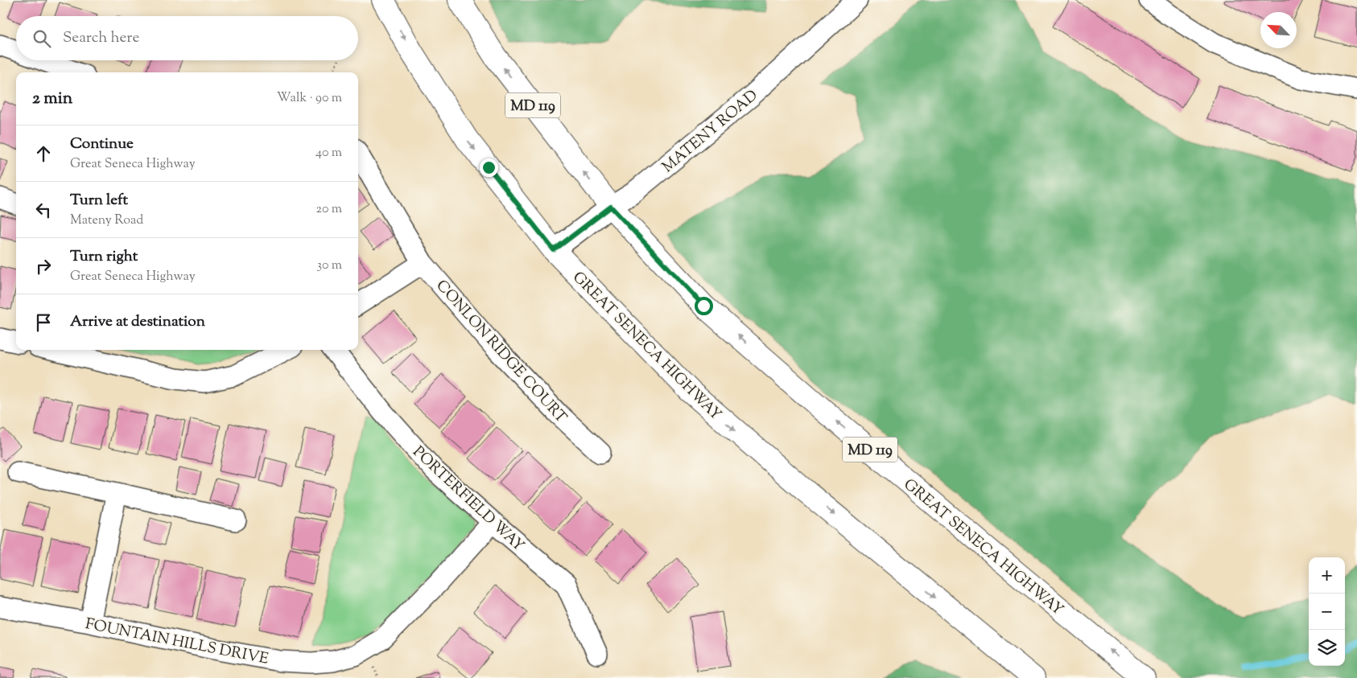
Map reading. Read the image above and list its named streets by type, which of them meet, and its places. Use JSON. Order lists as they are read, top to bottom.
{
  "streets": {
    "main road": ["MD 119", "GREAT SENECA HIGHWAY"],
    "street": [
      "MATENY ROAD",
      "CONLON RIDGE COURT",
      "PORTERFIELD WAY",
      "FOUNTAIN HILLS DRIVE"
    ]
  },
  "crossings": [
    ["MATENY ROAD", "GREAT SENECA HIGHWAY"],
    ["PORTERFIELD WAY", "FOUNTAIN HILLS DRIVE"]
  ],
  "north": "top left",
  "page": {
    "search": "Search here",
    "heading": ["2 min", "Walk · 90 m"],
    "list": [
      ["Continue", "Great Seneca Highway", "40 m"],
      ["Turn left", "Mateny Road", "20 m"],
      ["Turn right", "Great Seneca Highway", "30 m"],
      "Arrive at destination"
    ],
    "map_buttons": ["+", "−"]
  }
}
